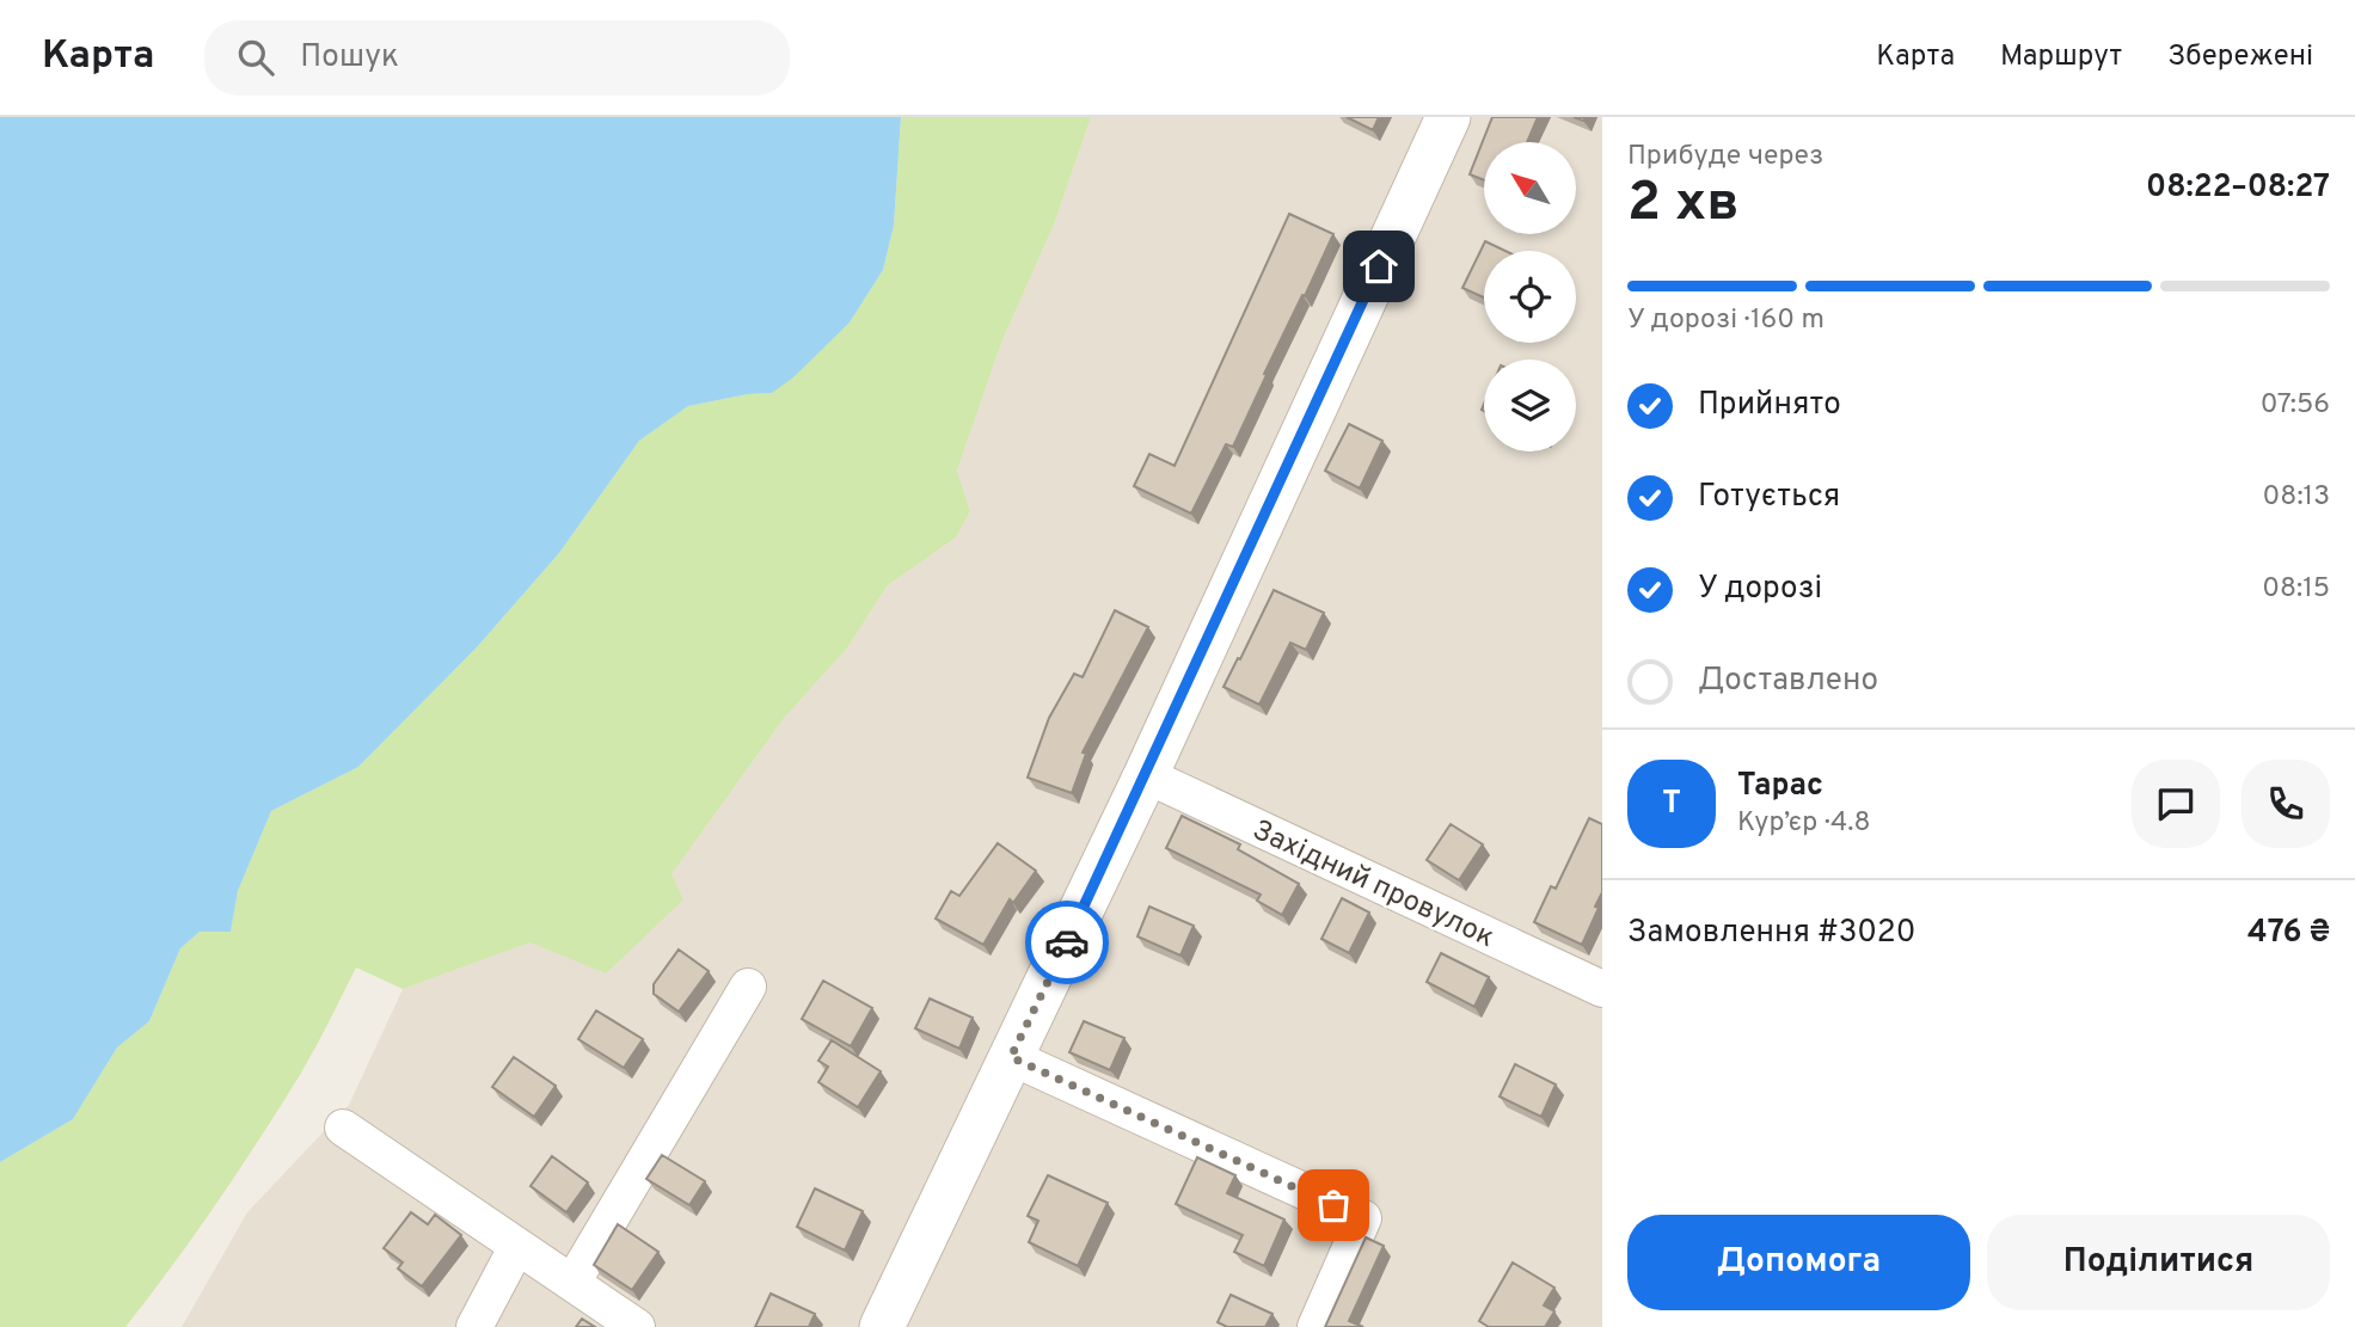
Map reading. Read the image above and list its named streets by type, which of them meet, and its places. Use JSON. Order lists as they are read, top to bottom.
{
  "streets": {
    "street": ["Західний провулок"]
  },
  "north": "top left",
  "page": {
    "header": "Карта",
    "search": "Пошук",
    "nav": ["Карта", "Маршрут", "Збережені"],
    "heading": ["2 хв", "Прибуде через", "08:22–08:27"],
    "panel": [
      "Тарас",
      "Кур’єр · 4.8",
      "Замовлення #3020",
      "476 ₴"
    ],
    "bar": "У дорозі · 160 m",
    "list": [
      ["Прийнято", "07:56"],
      ["Готується", "08:13"],
      ["У дорозі", "08:15"],
      "Доставлено"
    ],
    "round": "Т",
    "buttons": ["Допомога", "Поділитися"]
  }
}
